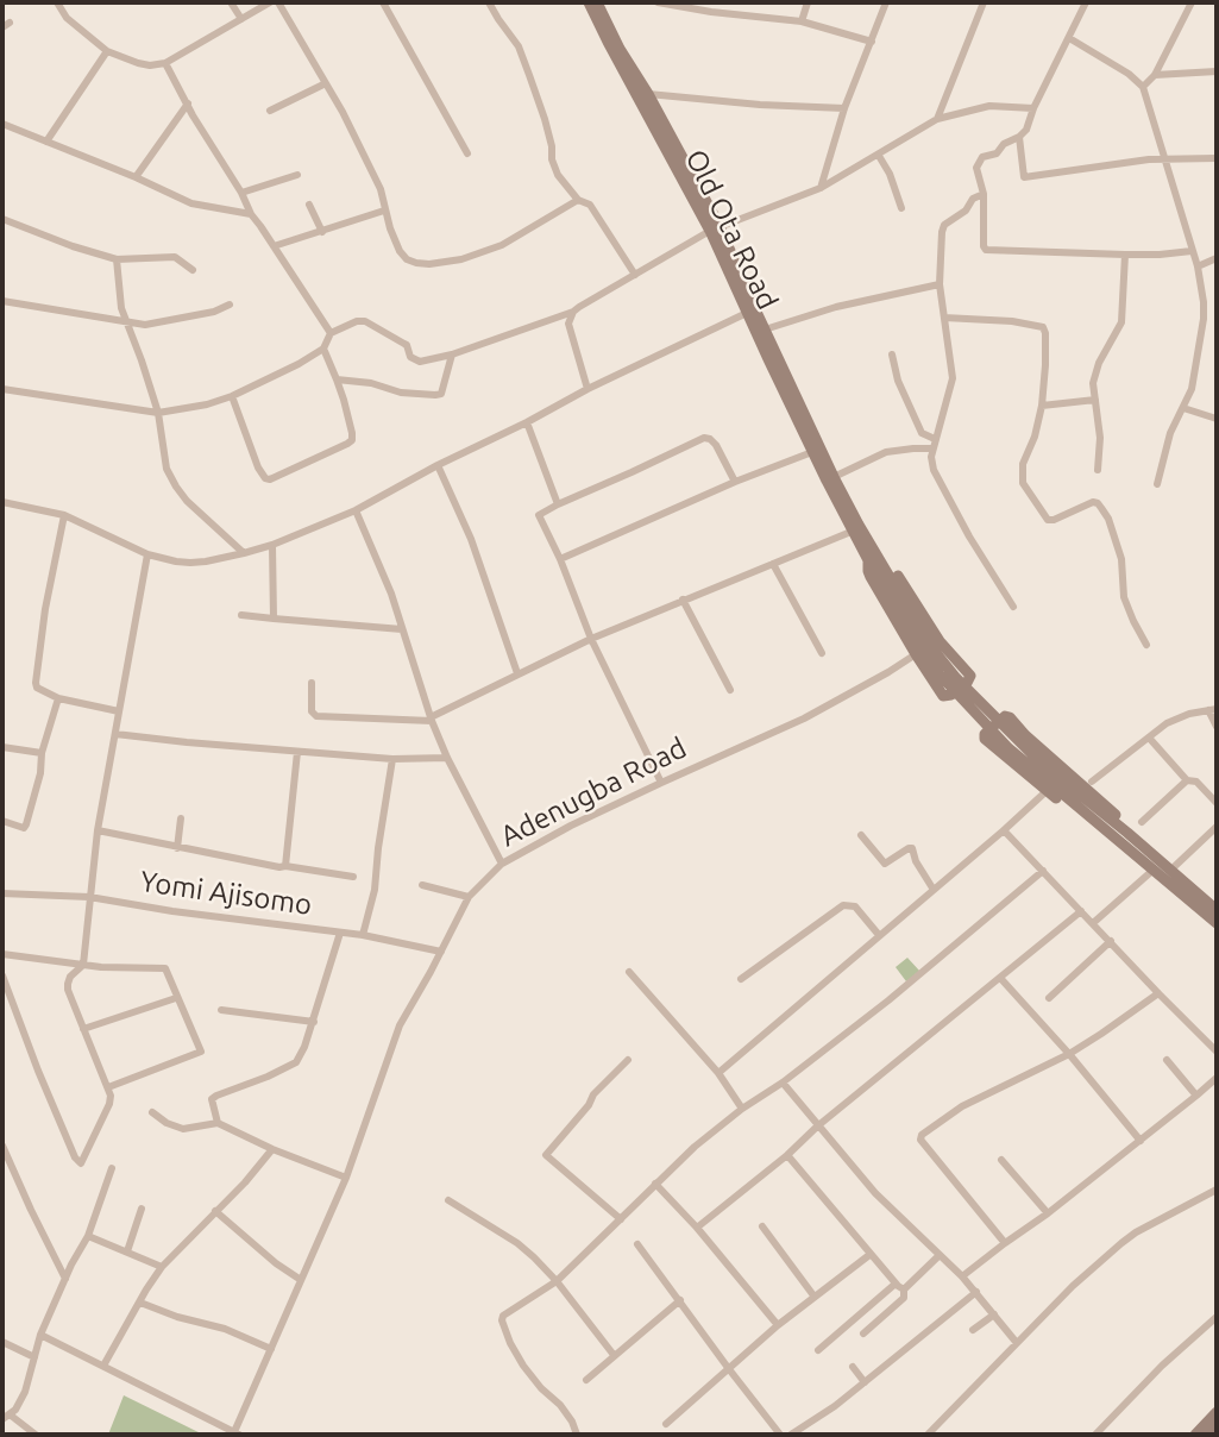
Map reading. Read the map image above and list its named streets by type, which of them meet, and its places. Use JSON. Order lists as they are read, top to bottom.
{
  "streets": {
    "street": ["Old Ota Road", "Adenugba Road", "Yomi Ajisomo"]
  },
  "crossings": [
    ["Adenugba Road", "Yomi Ajisomo"]
  ]
}
